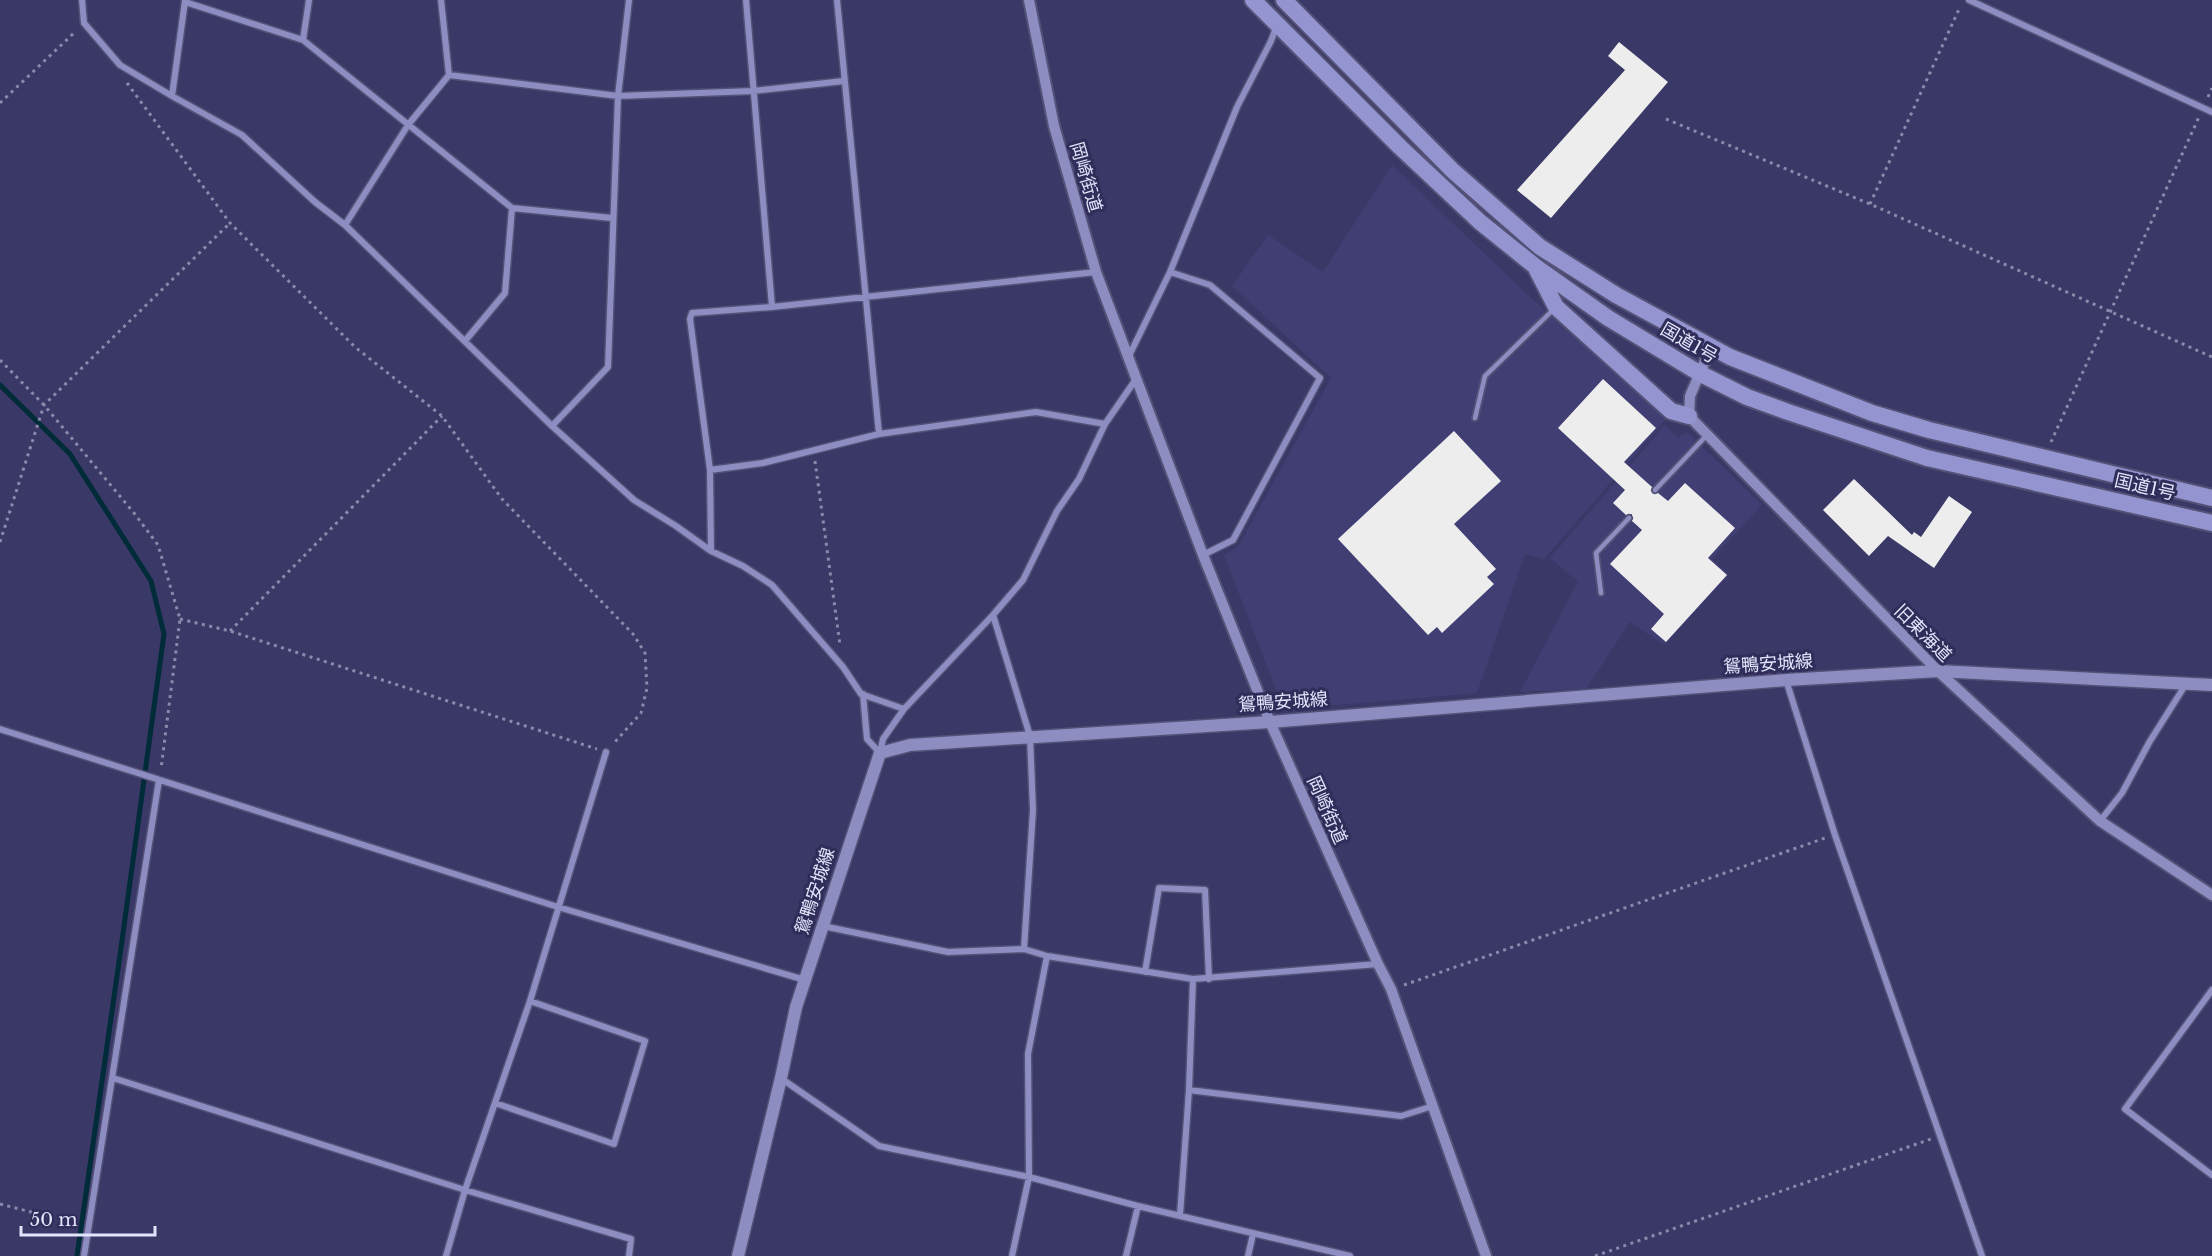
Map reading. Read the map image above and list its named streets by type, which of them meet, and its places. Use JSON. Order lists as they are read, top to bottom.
{
  "streets": {
    "highway": ["国道1号"],
    "main road": ["鴛鴨安城線"],
    "street": ["岡崎街道", "旧東海道"]
  },
  "crossings": [
    ["岡崎街道", "鴛鴨安城線"],
    ["旧東海道", "鴛鴨安城線"]
  ],
  "scale_bar": "50 m"
}
